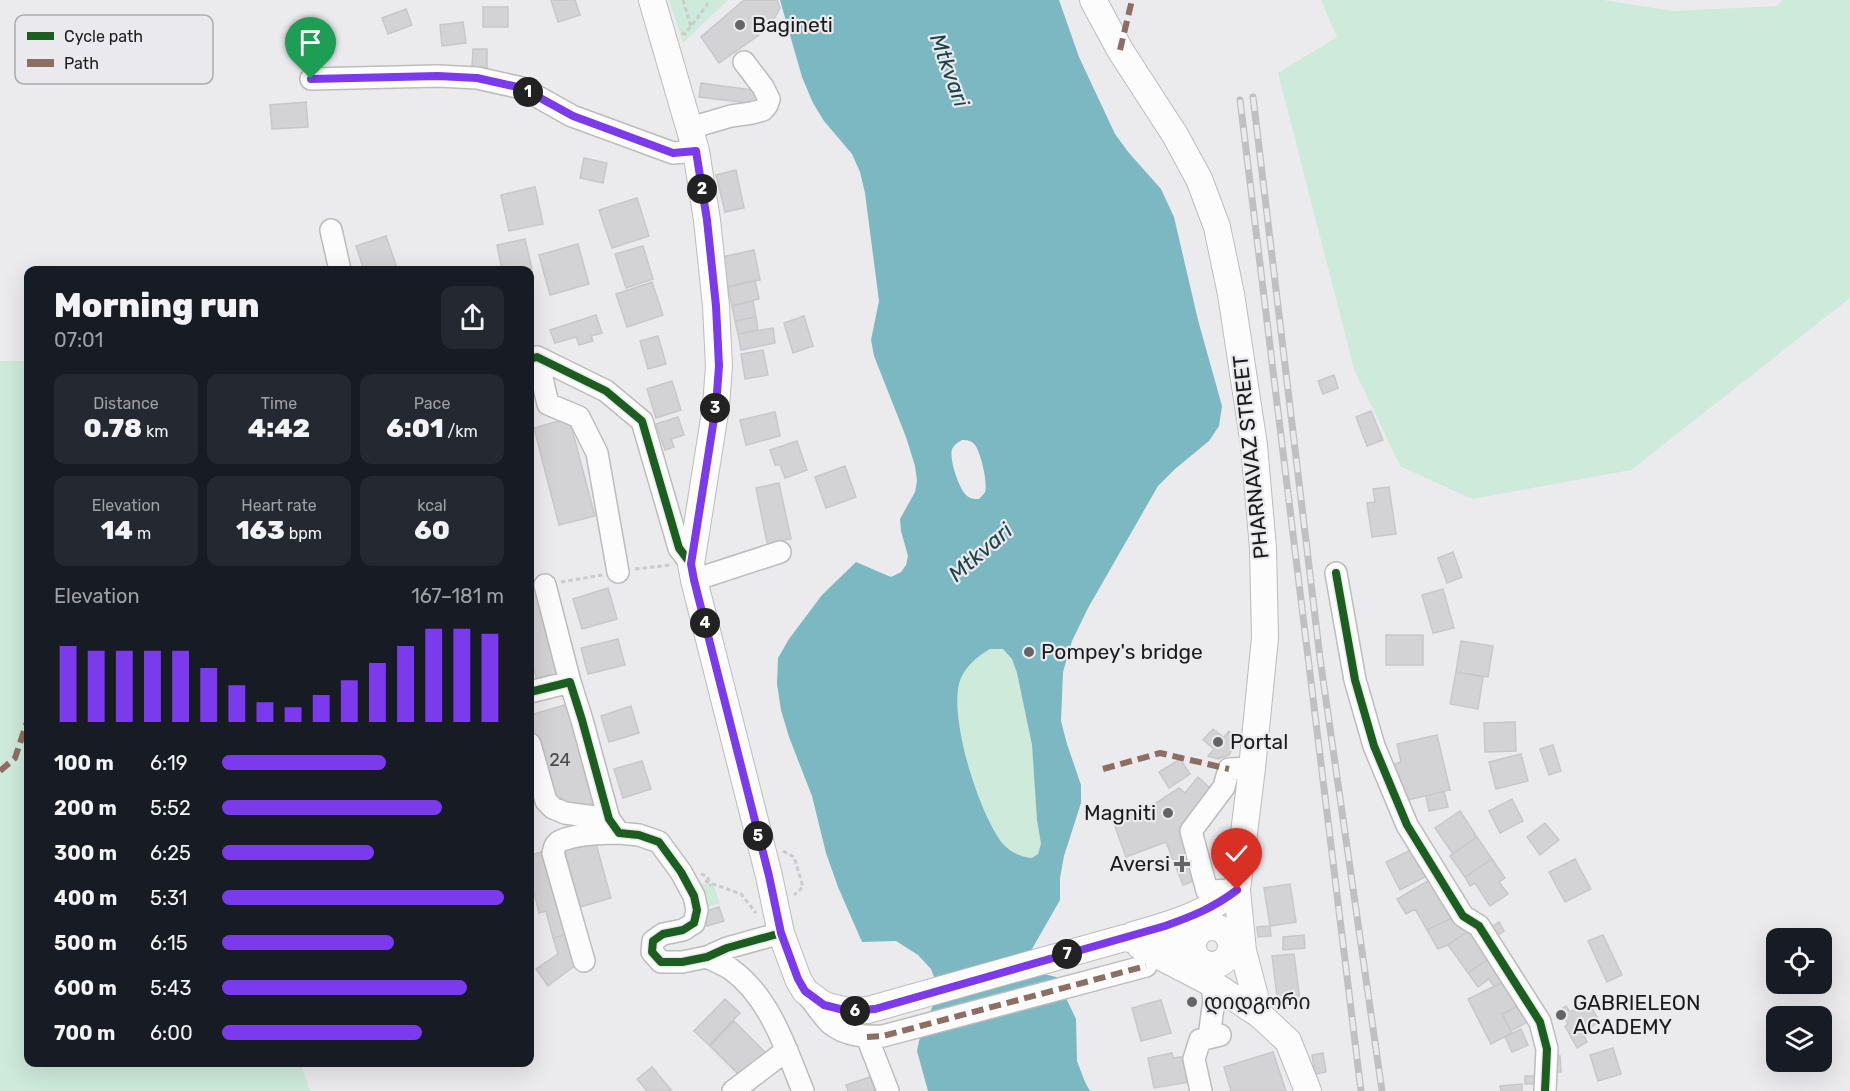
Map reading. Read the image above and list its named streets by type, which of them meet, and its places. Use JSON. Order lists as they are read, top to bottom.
{
  "streets": {
    "main road": ["PHARNAVAZ STREET"]
  },
  "water": ["Mtkvari"],
  "places": {
    "other": [
      "Bagineti",
      "Pompey's bridge",
      "Portal",
      "Magniti",
      "დიდგორი",
      "GABRIELEON ACADEMY"
    ],
    "health": ["Aversi"]
  },
  "house_numbers": ["24"],
  "legend": ["Cycle path", "Path"],
  "page": {
    "pins": [
      "1",
      "2",
      "3",
      "4",
      "5",
      "7",
      "6"
    ],
    "heading": ["Morning run", "07:01"],
    "stats": [
      ["Distance", "0.78 km"],
      ["Time", "4:42"],
      ["Pace", "6:01 /km"],
      ["Elevation", "14 m"],
      ["Heart rate", "163 bpm"],
      ["kcal", "60"]
    ],
    "chart": ["Elevation", "167–181 m"],
    "list": [
      {
        "name": "100 m",
        "note": "6:19"
      },
      {
        "name": "200 m",
        "note": "5:52"
      },
      {
        "name": "300 m",
        "note": "6:25"
      },
      {
        "name": "400 m",
        "note": "5:31"
      },
      {
        "name": "500 m",
        "note": "6:15"
      },
      {
        "name": "600 m",
        "note": "5:43"
      },
      {
        "name": "700 m",
        "note": "6:00"
      }
    ]
  }
}
